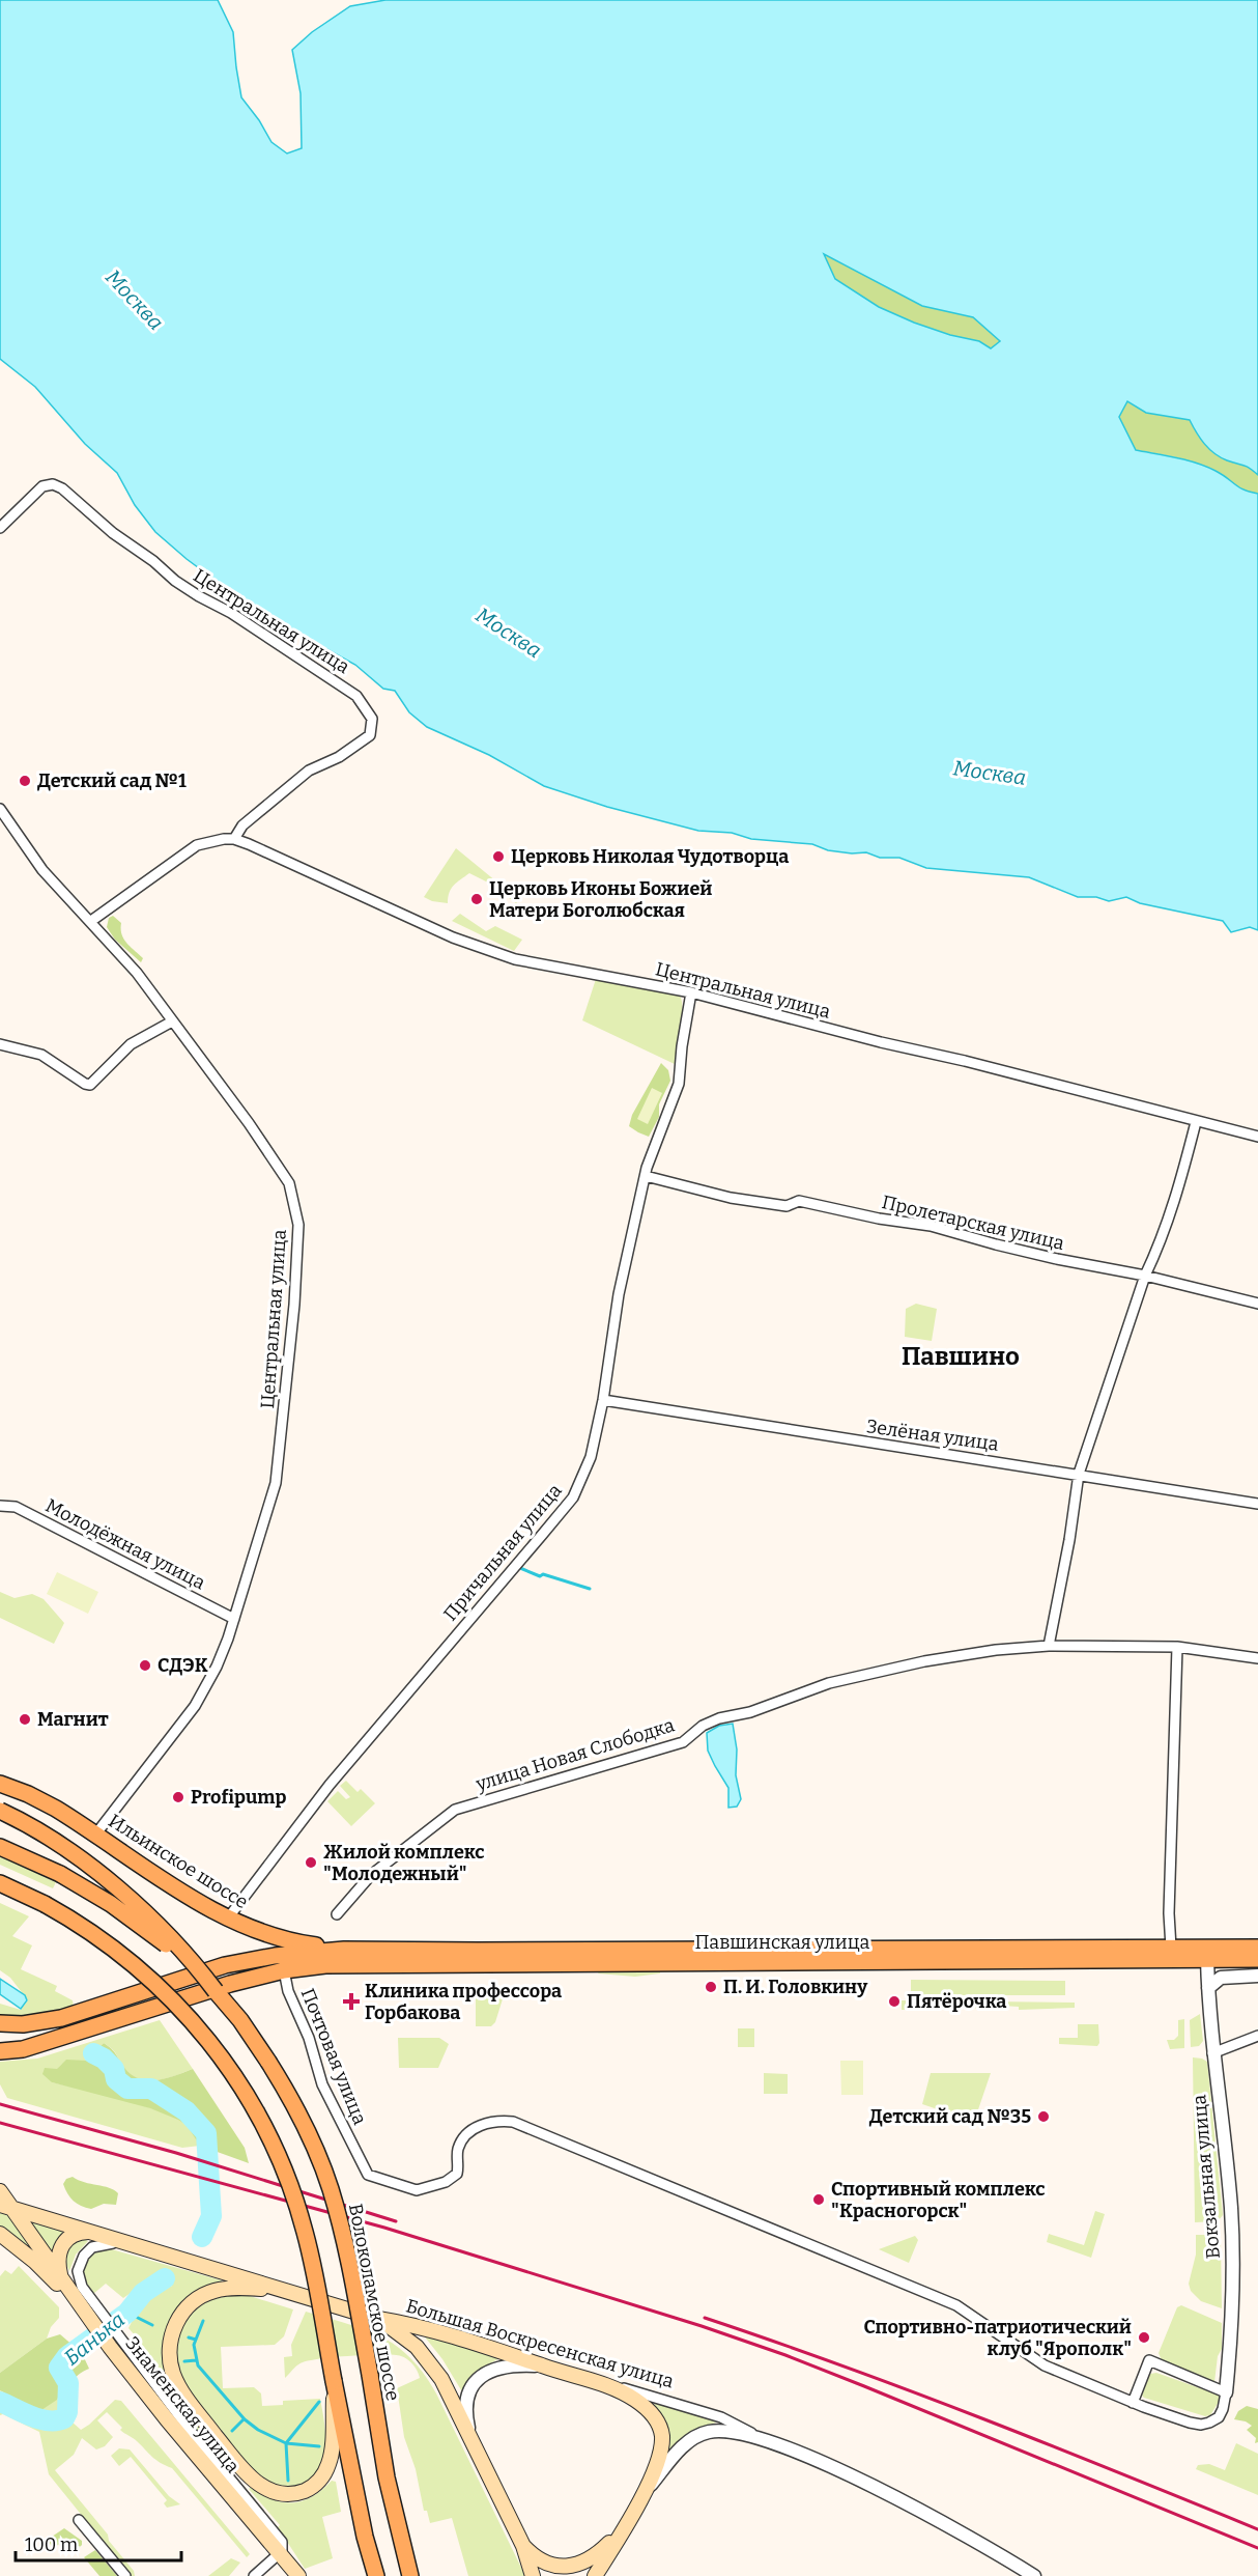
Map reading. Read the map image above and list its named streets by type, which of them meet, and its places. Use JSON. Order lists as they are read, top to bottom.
{
  "streets": {
    "main road": [
      "Ильинское шоссе",
      "Павшинская улица",
      "Волоколамское шоссе",
      "Большая Воскресенская улица",
      "Знаменская улица"
    ],
    "street": [
      "Центральная улица",
      "Пролетарская улица",
      "Зелёная улица",
      "Молодёжная улица",
      "Причальная улица",
      "улица Новая Слободка",
      "Почтовая улица",
      "Вокзальная улица"
    ]
  },
  "crossings": [
    ["Центральная улица", "Молодёжная улица"],
    ["Центральная улица", "Причальная улица"],
    ["Центральная улица", "Ильинское шоссе"],
    ["Пролетарская улица", "Причальная улица"],
    ["Зелёная улица", "Причальная улица"],
    ["Причальная улица", "Ильинское шоссе"],
    ["Ильинское шоссе", "Павшинская улица"],
    ["Павшинская улица", "Почтовая улица"],
    ["Павшинская улица", "Вокзальная улица"],
    ["Большая Воскресенская улица", "Знаменская улица"]
  ],
  "districts": ["Павшино"],
  "water": ["Москва", "Банька"],
  "places": {
    "other": [
      "Детский сад №1",
      "Церковь Николая Чудотворца",
      "Церковь Иконы Божией Матери Боголюбская",
      "СДЭК",
      "Магнит",
      "Profipump",
      "Жилой комплекс \"Молодежный\"",
      "П. И. Головкину",
      "Пятёрочка",
      "Детский сад №35",
      "Спортивный комплекс \"Красногорск\"",
      "Спортивно-патриотический клуб \"Ярополк\""
    ],
    "health": ["Клиника профессора Горбакова"]
  },
  "scale_bar": "100 m"
}
